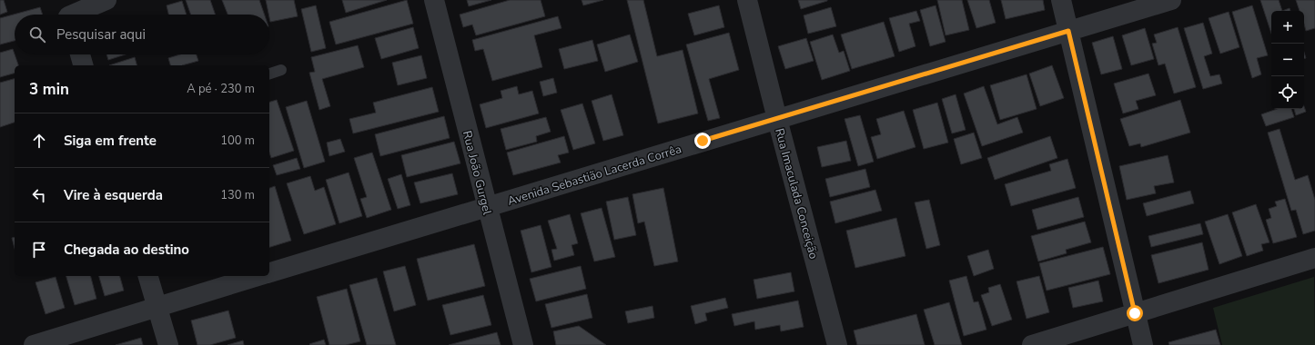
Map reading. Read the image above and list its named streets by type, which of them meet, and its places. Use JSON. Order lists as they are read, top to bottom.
{
  "streets": {
    "street": ["Rua João Gurgel", "Avenida Sebastião Lacerda Corrêa", "Rua Imaculada Conceição"]
  },
  "crossings": [
    ["Rua João Gurgel", "Avenida Sebastião Lacerda Corrêa"],
    ["Avenida Sebastião Lacerda Corrêa", "Rua Imaculada Conceição"]
  ],
  "page": {
    "map_buttons": ["+", "−"],
    "search": "Pesquisar aqui",
    "heading": ["3 min", "A pé · 230 m"],
    "list": [
      ["Siga em frente", "100 m"],
      ["Vire à esquerda", "130 m"],
      "Chegada ao destino"
    ]
  }
}
